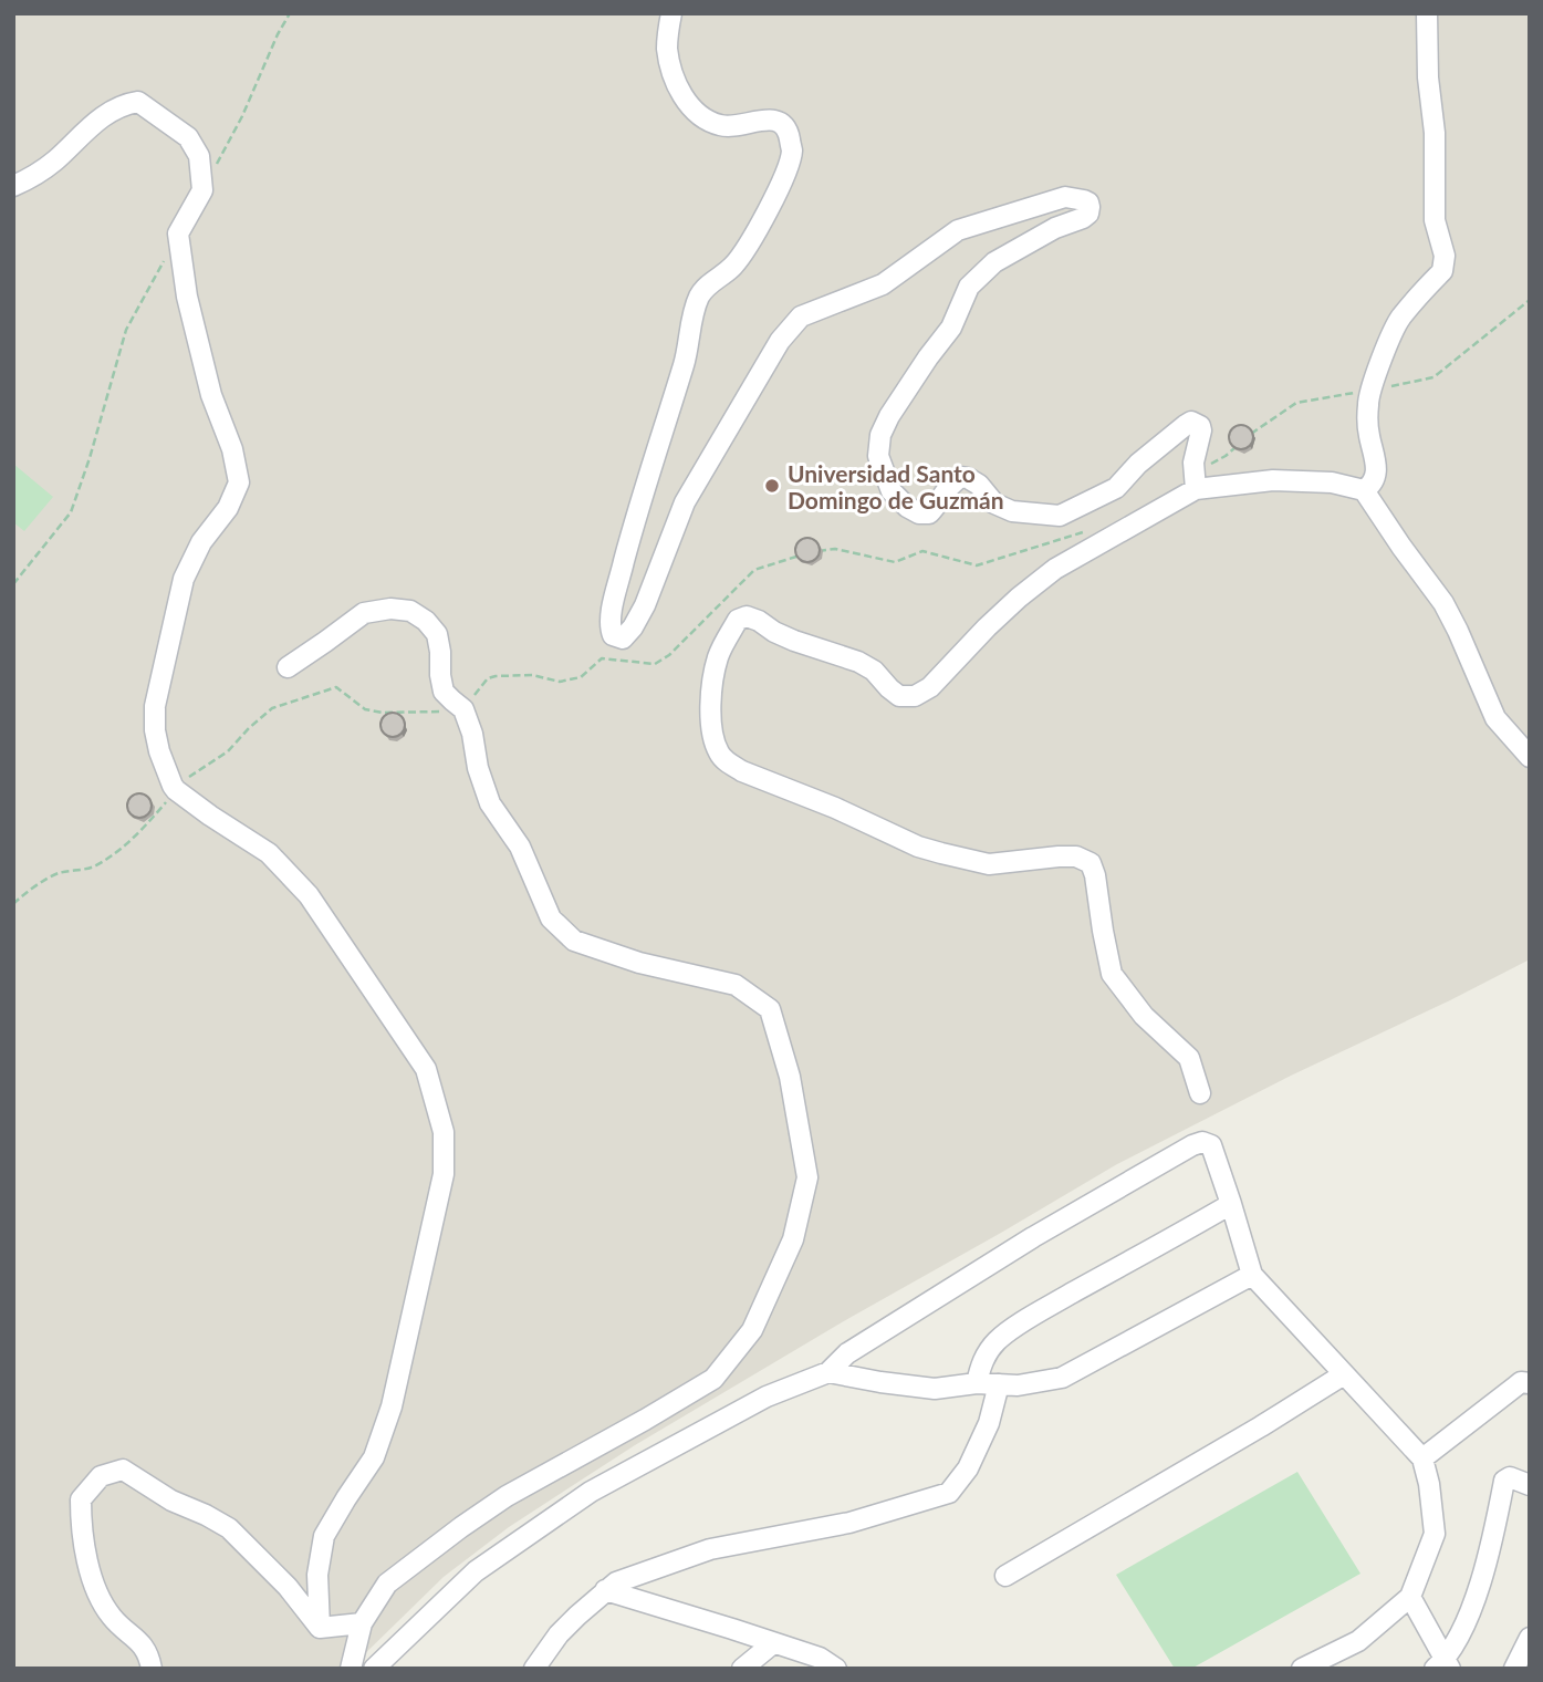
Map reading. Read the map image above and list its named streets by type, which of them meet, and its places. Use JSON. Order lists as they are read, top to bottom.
{
  "places": ["Universidad Santo Domingo de Guzmán"]
}
